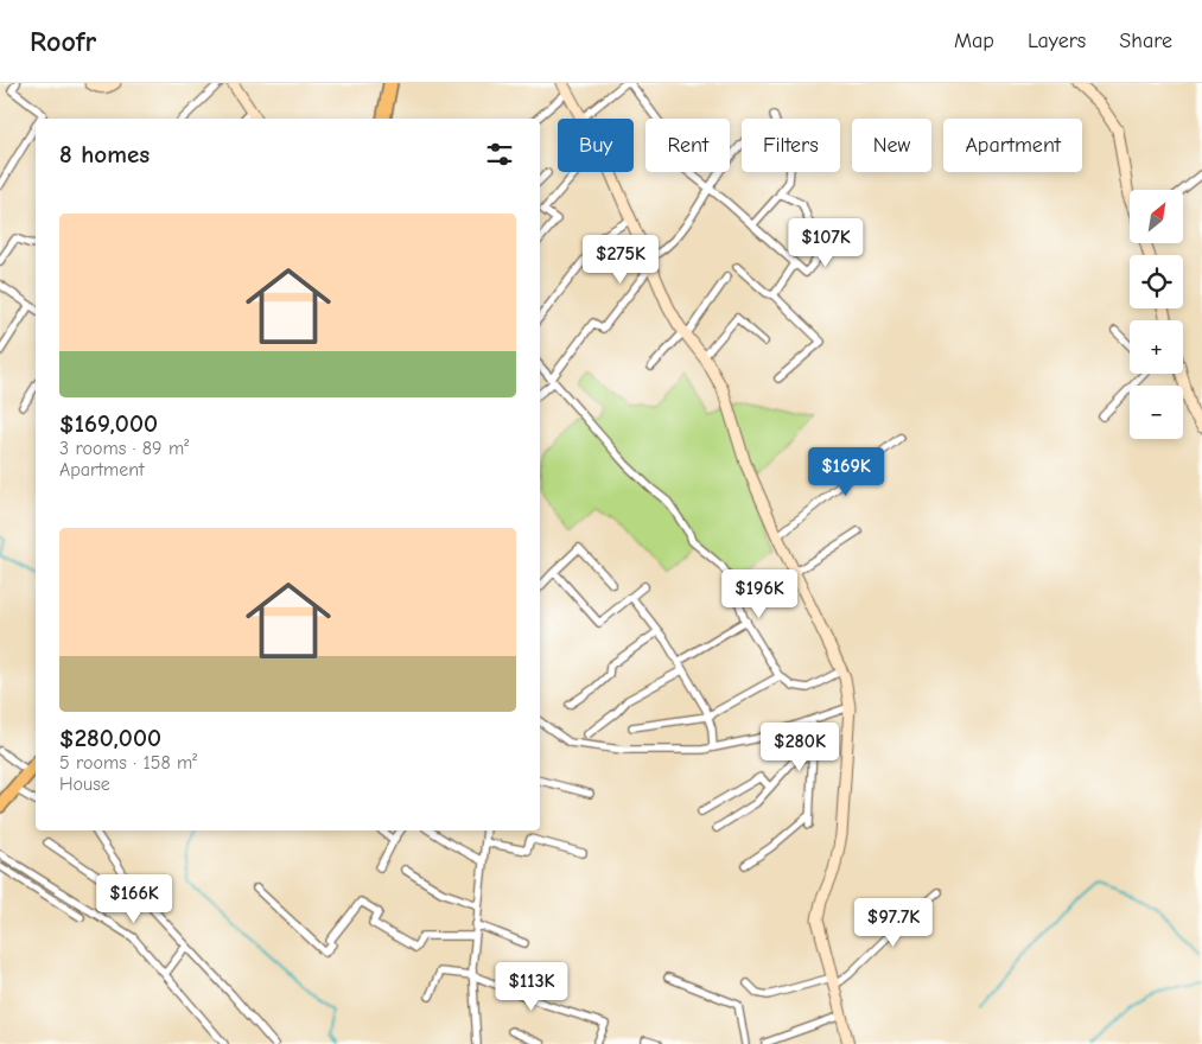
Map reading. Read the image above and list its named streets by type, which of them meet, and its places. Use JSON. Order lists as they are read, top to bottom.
{
  "north": "top right",
  "page": {
    "header": "Roofr",
    "nav": ["Map", "Layers", "Share"],
    "chip": [
      "Buy",
      "Rent",
      "Filters",
      "New",
      "Apartment"
    ],
    "heading": "8 homes",
    "map_buttons": ["+", "−"],
    "list": [
      {
        "name": "$169,000",
        "note": "3 rooms · 89 m² · Apartment"
      },
      {
        "name": "$280,000",
        "note": "5 rooms · 158 m² · House"
      }
    ],
    "price": [
      "$107K",
      "$275K",
      "$169K",
      "$196K",
      "$280K",
      "$166K",
      "$97.7K",
      "$113K"
    ]
  }
}
